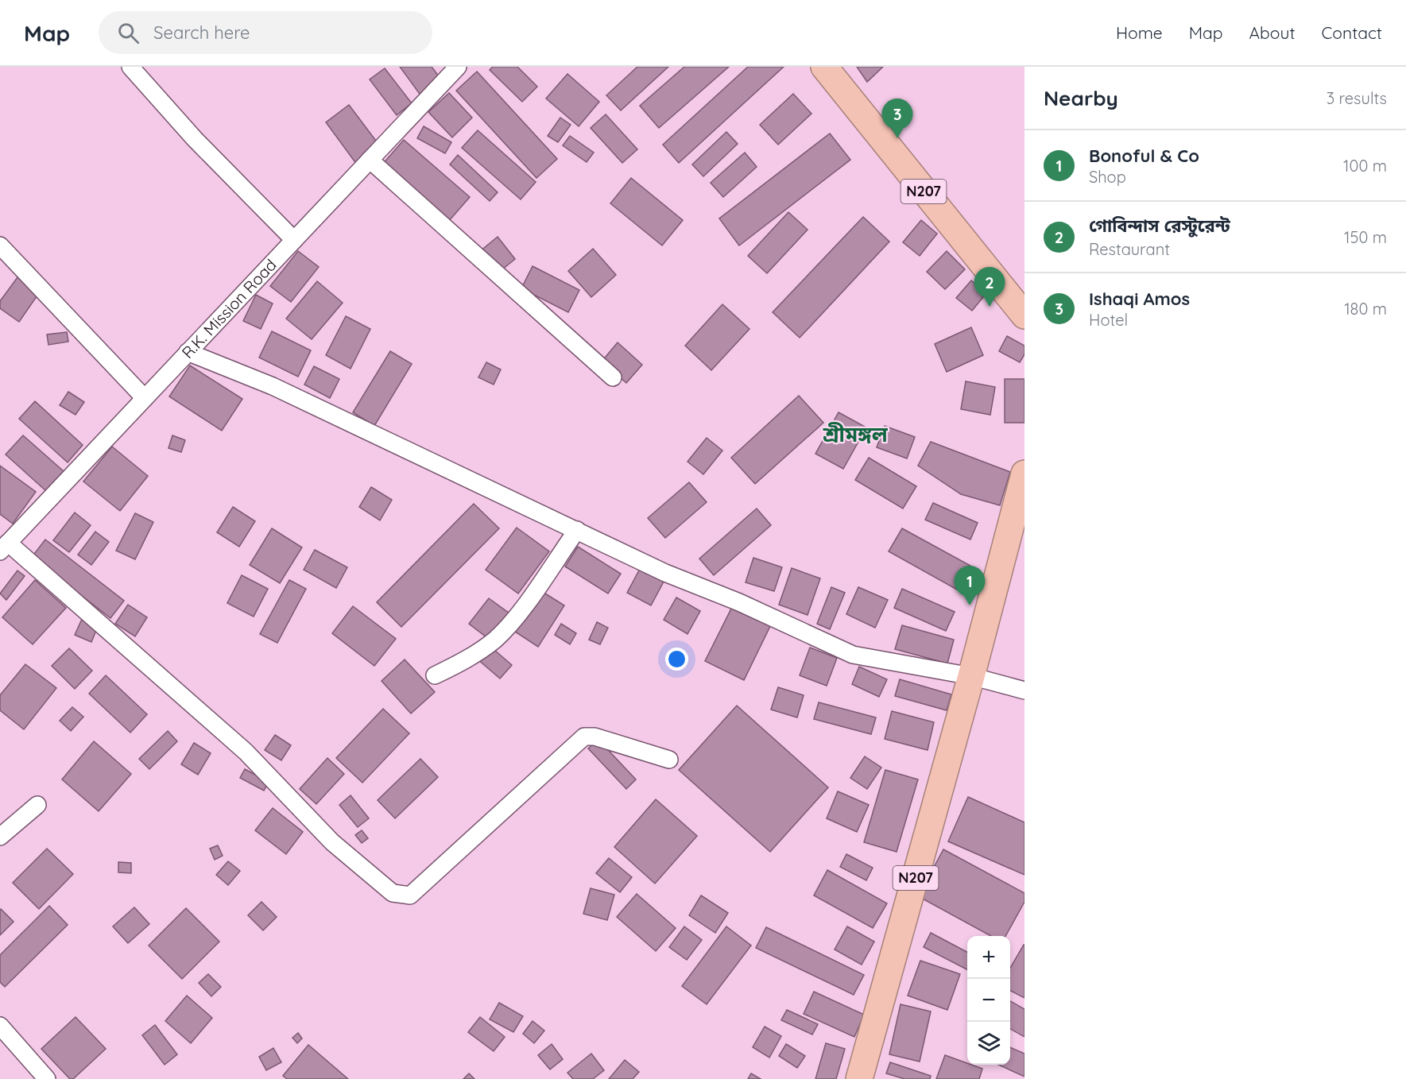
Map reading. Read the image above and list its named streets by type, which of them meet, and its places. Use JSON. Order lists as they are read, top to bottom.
{
  "streets": {
    "highway": ["N207"],
    "street": ["R.K. Mission Road"]
  },
  "districts": ["শ্রীমঙ্গল"],
  "page": {
    "header": "Map",
    "search": "Search here",
    "nav": [
      "Home",
      "Map",
      "About",
      "Contact"
    ],
    "heading": ["Nearby", "3 results"],
    "pins": ["3", "2", "1"],
    "list": [
      {
        "mark": "1",
        "name": "Bonoful & Co",
        "note": "Shop",
        "value": "100 m"
      },
      {
        "mark": "2",
        "name": "গোবিন্দাস রেস্টুরেন্ট",
        "note": "Restaurant",
        "value": "150 m"
      },
      {
        "mark": "3",
        "name": "Ishaqi Amos",
        "note": "Hotel",
        "value": "180 m"
      }
    ],
    "map_buttons": ["+", "−"]
  }
}
